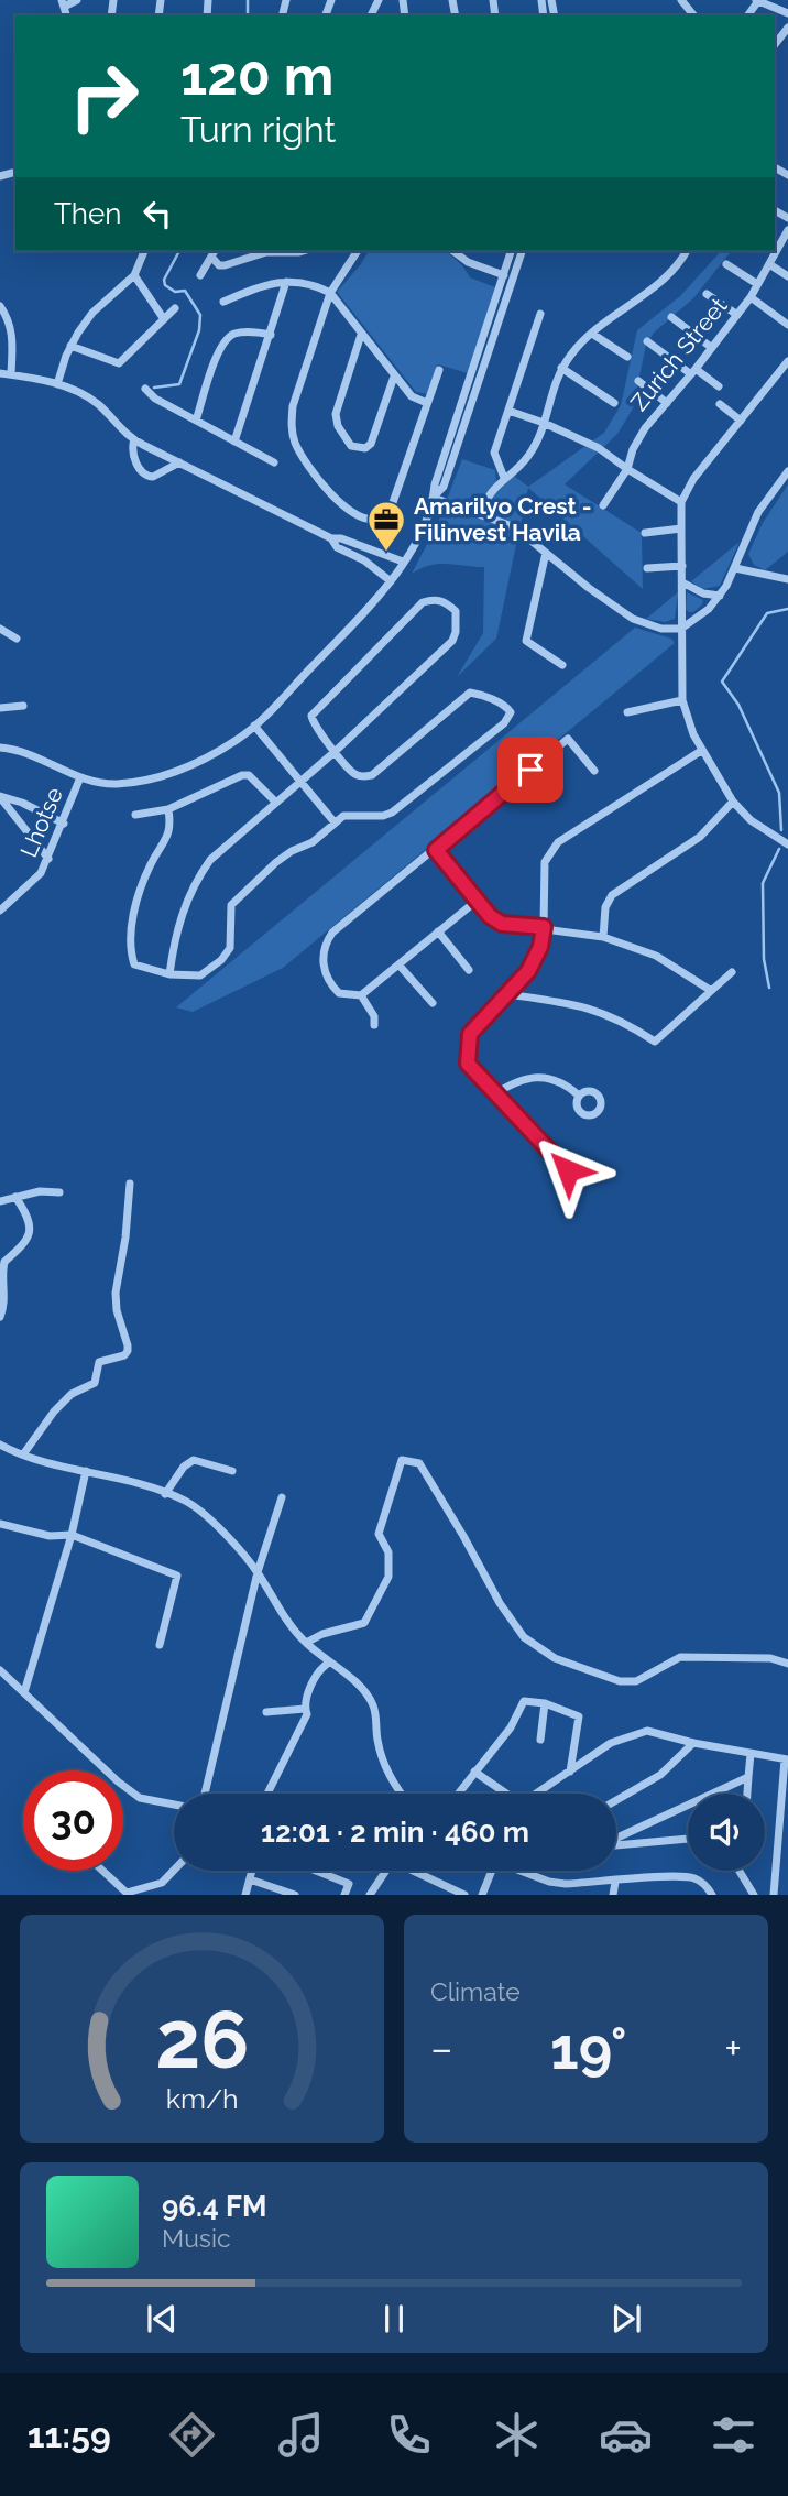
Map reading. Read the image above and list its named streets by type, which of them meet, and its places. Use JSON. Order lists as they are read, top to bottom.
{
  "streets": {
    "street": ["Zurich Street", "Lhotse"]
  },
  "places": {
    "office": ["Amarilyo Crest - Filinvest Havila"]
  },
  "page": {
    "turn": ["120 m", "Turn right"],
    "then": "Then",
    "limit": "30",
    "trip": "12:01 · 2 min · 460 m",
    "tile": "Climate",
    "heat": ["−", "19°", "+"],
    "song": ["96.4 FM", "Music"],
    "tabs": "11:59",
    "gauge": ["26", "km/h"]
  }
}
